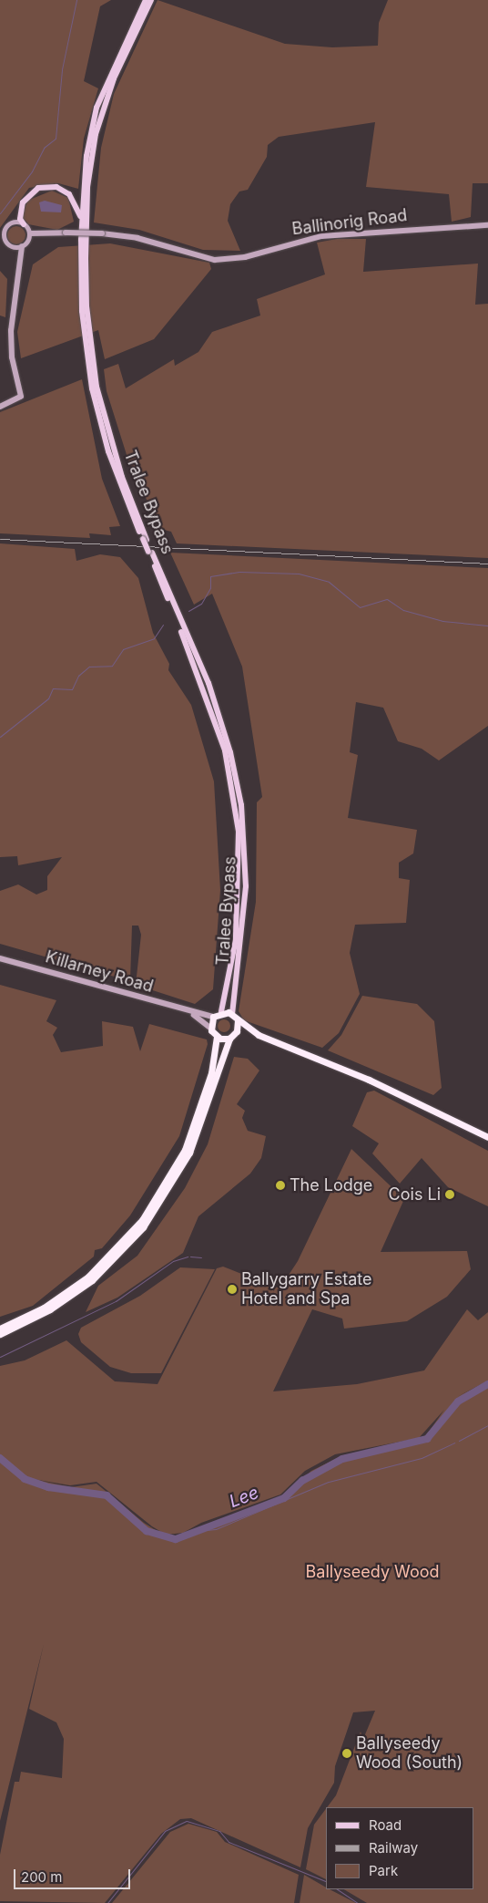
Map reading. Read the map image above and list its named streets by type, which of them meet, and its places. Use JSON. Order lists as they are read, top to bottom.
{
  "streets": {
    "main road": ["Tralee Bypass"],
    "street": ["Ballinorig Road", "Killarney Road"]
  },
  "crossings": [
    ["Tralee Bypass", "Killarney Road"]
  ],
  "water": ["Lee"],
  "parks": ["Ballyseedy Wood"],
  "places": [
    "The Lodge",
    "Cois Li",
    "Ballygarry Estate Hotel and Spa",
    "Ballyseedy Wood (South)"
  ],
  "legend": ["Road", "Railway", "Park"],
  "scale_bar": "200 m"
}
